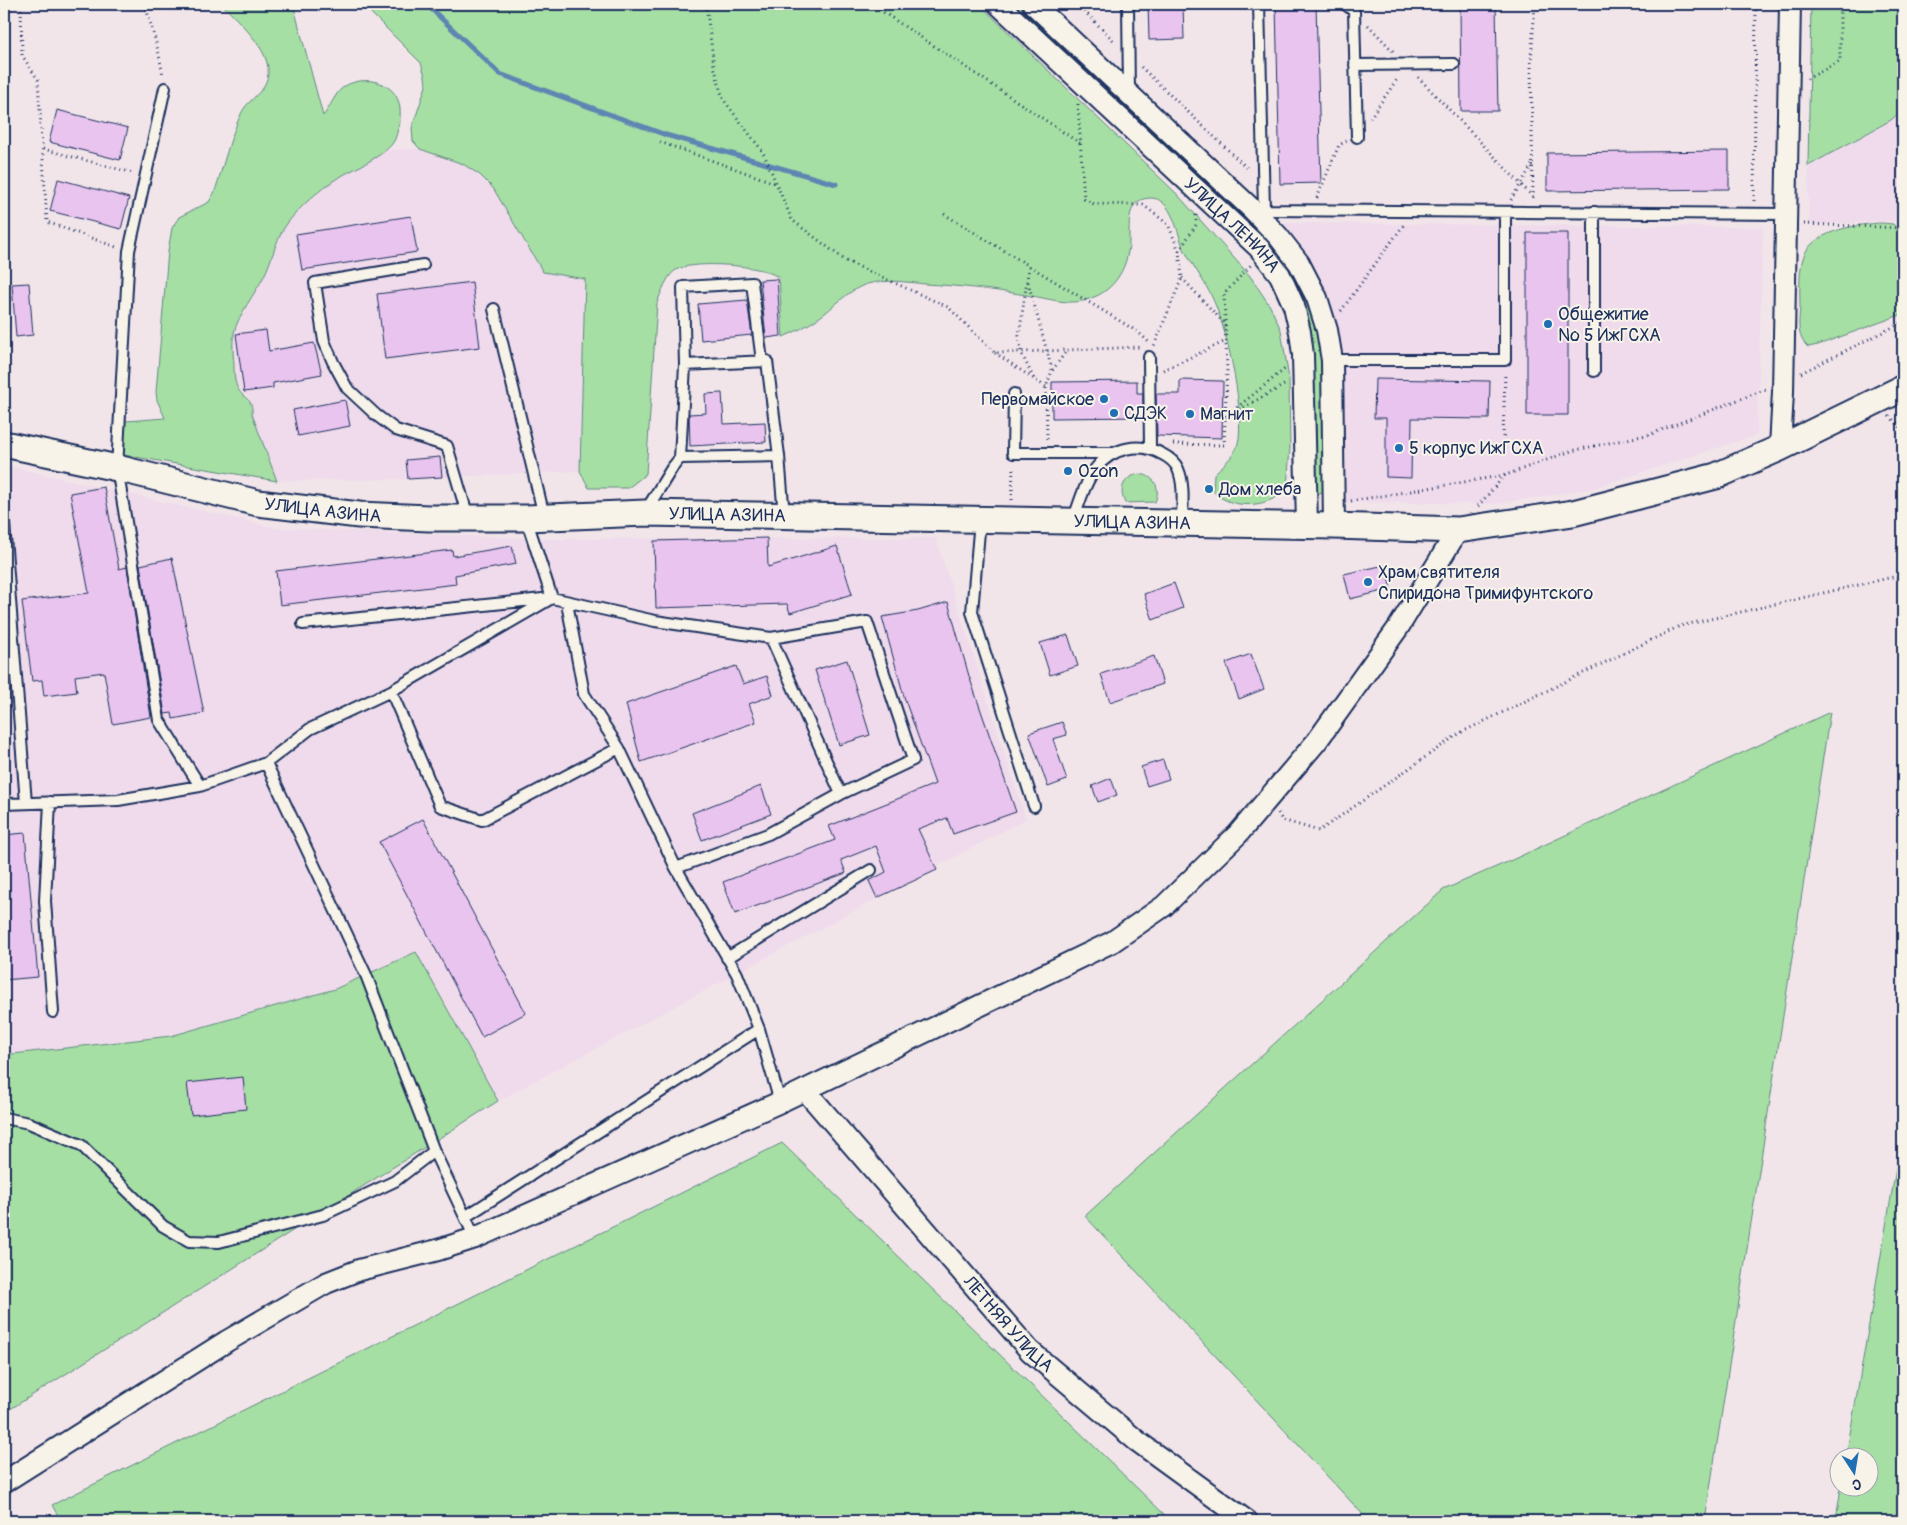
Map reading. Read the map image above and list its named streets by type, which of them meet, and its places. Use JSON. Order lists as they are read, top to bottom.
{
  "streets": {
    "street": ["УЛИЦА ЛЕНИНА", "УЛИЦА АЗИНА", "ЛЕТНЯЯ УЛИЦА"]
  },
  "crossings": [
    ["УЛИЦА ЛЕНИНА", "УЛИЦА АЗИНА"]
  ],
  "places": [
    "Общежитие № 5 ИжГСХА",
    "Первомайское",
    "СДЭК",
    "Магнит",
    "5 корпус ИжГСХА",
    "Ozon",
    "Дом хлеба",
    "Храм святителя Спиридона Тримифунтского"
  ],
  "north": "bottom"
}
